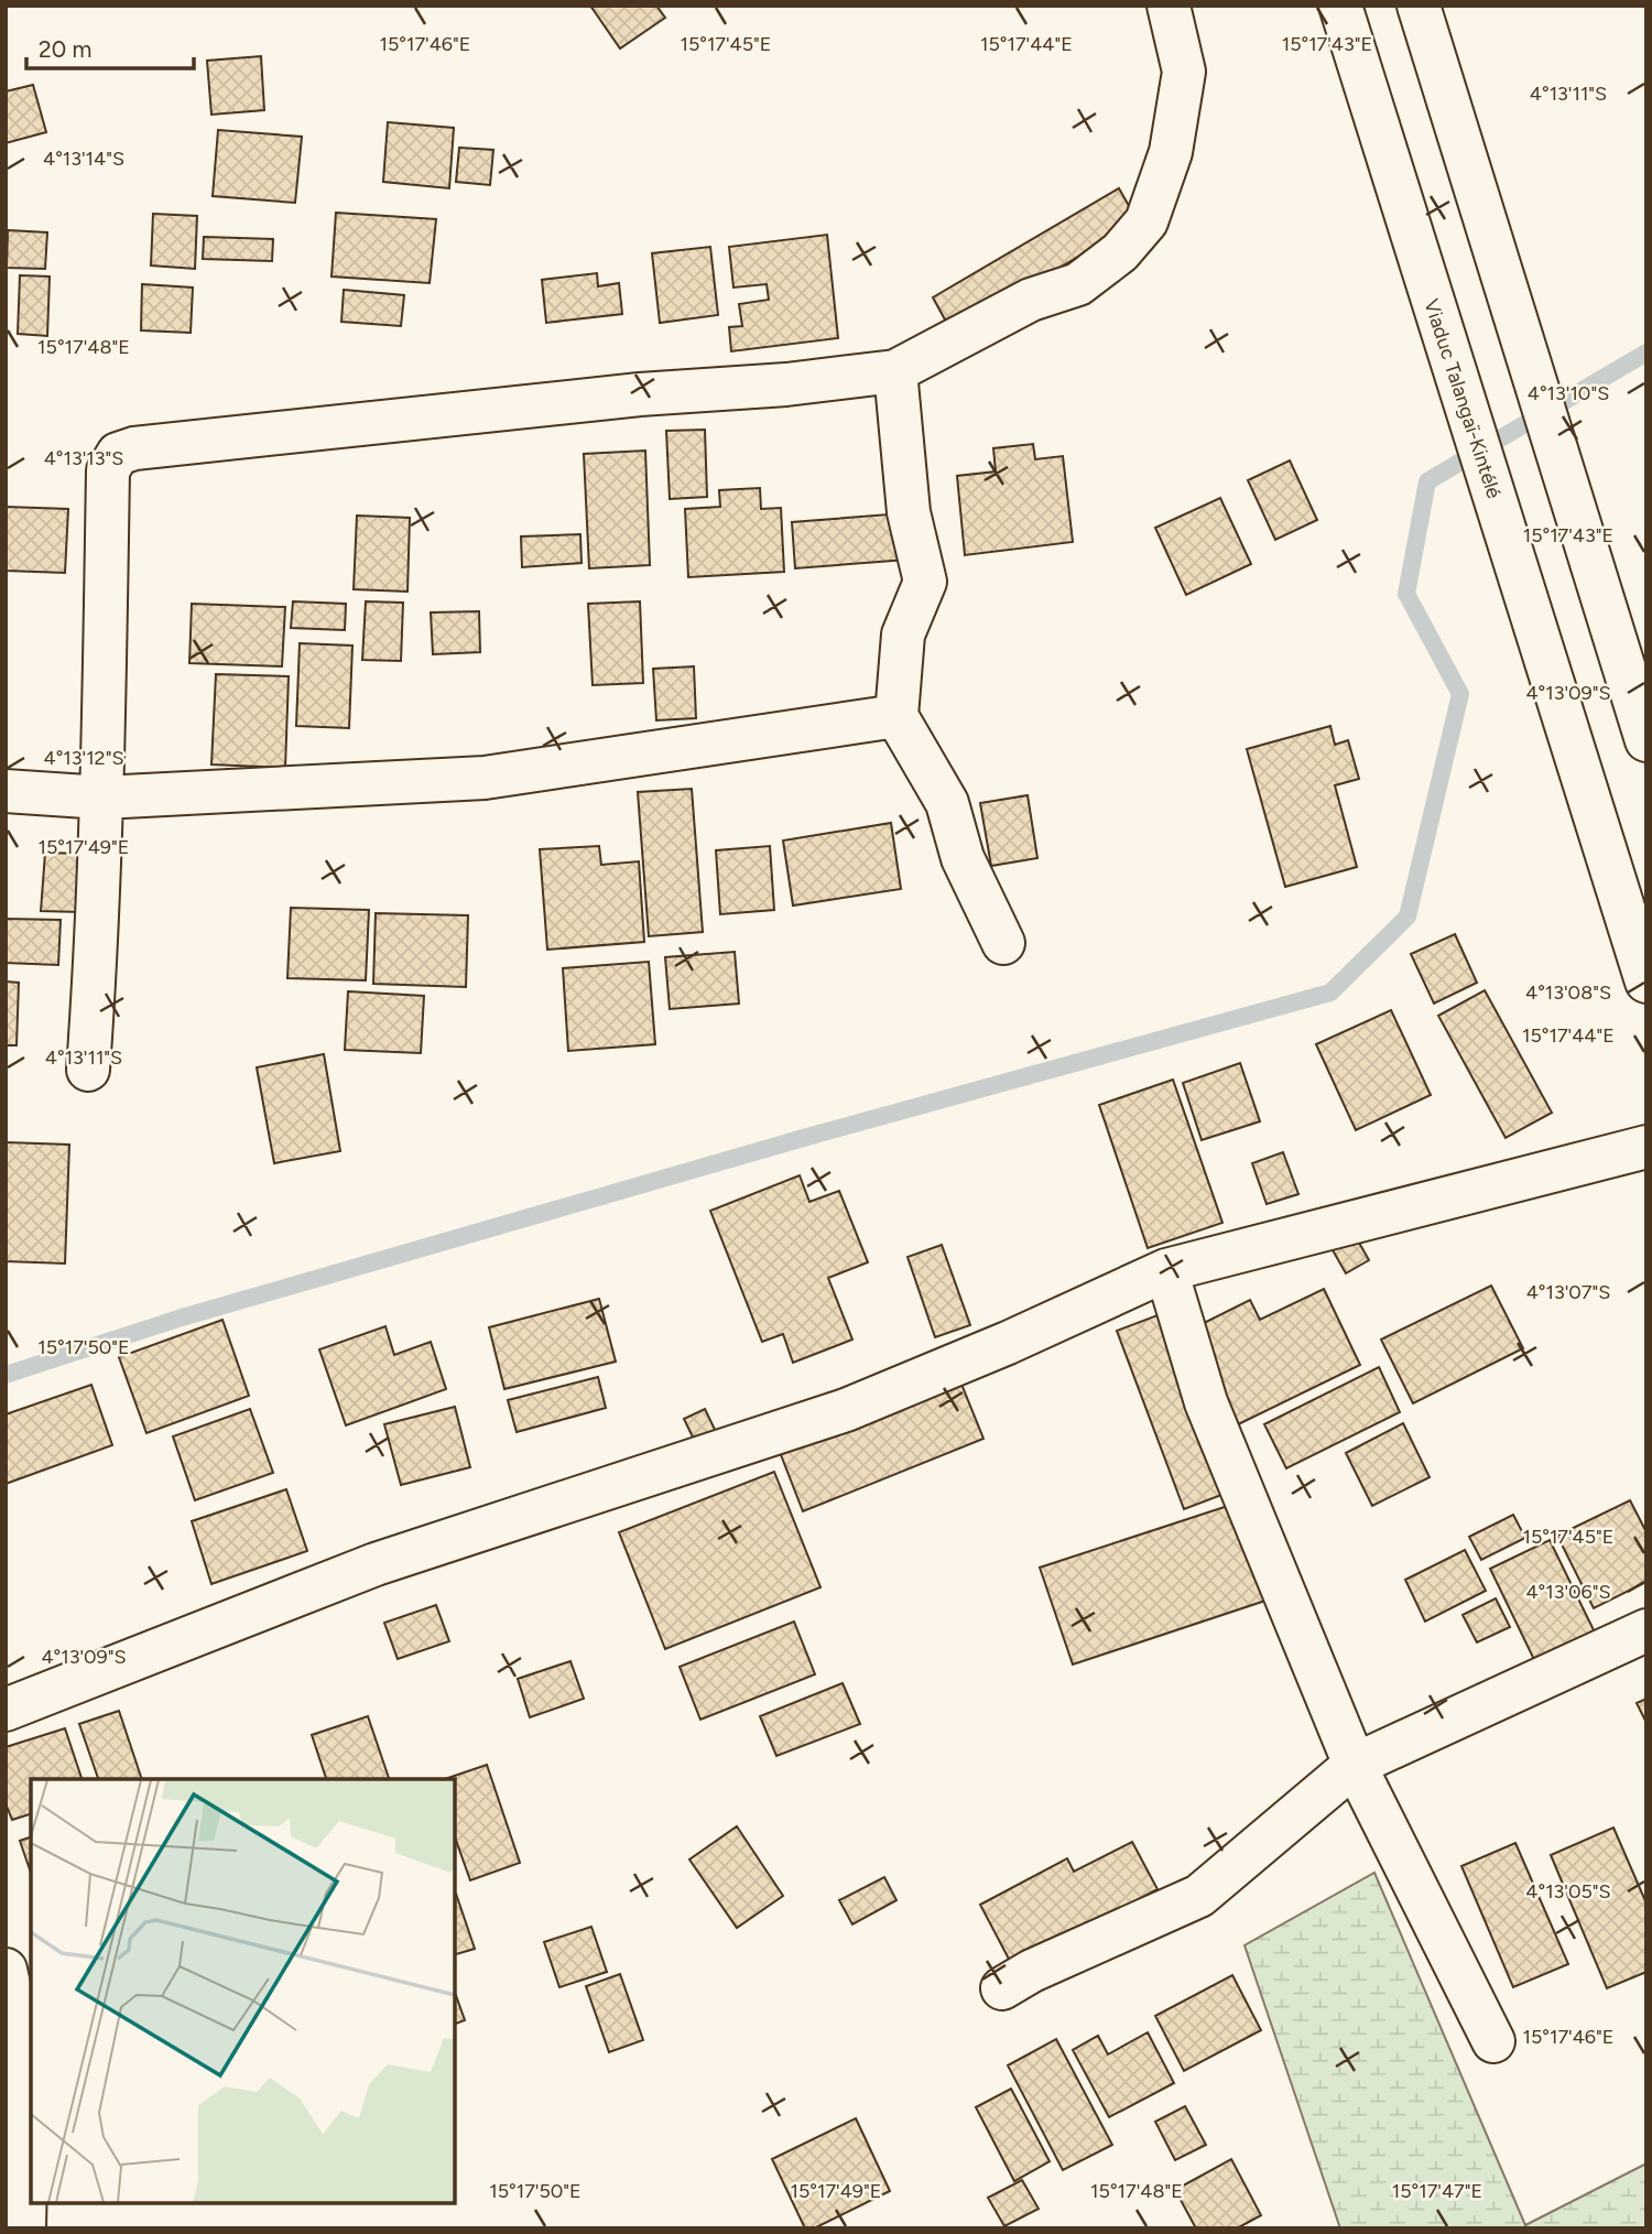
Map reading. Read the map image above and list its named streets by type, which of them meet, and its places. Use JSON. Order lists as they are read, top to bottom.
{
  "streets": {
    "main road": ["Viaduc Talangaï-Kintélé"]
  },
  "scale_bar": "20 m",
  "coordinates": [
    "15°17'46\"E",
    "15°17'45\"E",
    "15°17'44\"E",
    "15°17'43\"E",
    "4°13'11\"S",
    "4°13'14\"S",
    "15°17'48\"E",
    "4°13'10\"S",
    "4°13'13\"S",
    "4°13'09\"S",
    "4°13'12\"S",
    "15°17'49\"E",
    "4°13'08\"S",
    "4°13'07\"S",
    "15°17'50\"E",
    "4°13'06\"S",
    "4°13'05\"S",
    "15°17'47\"E"
  ]
}
